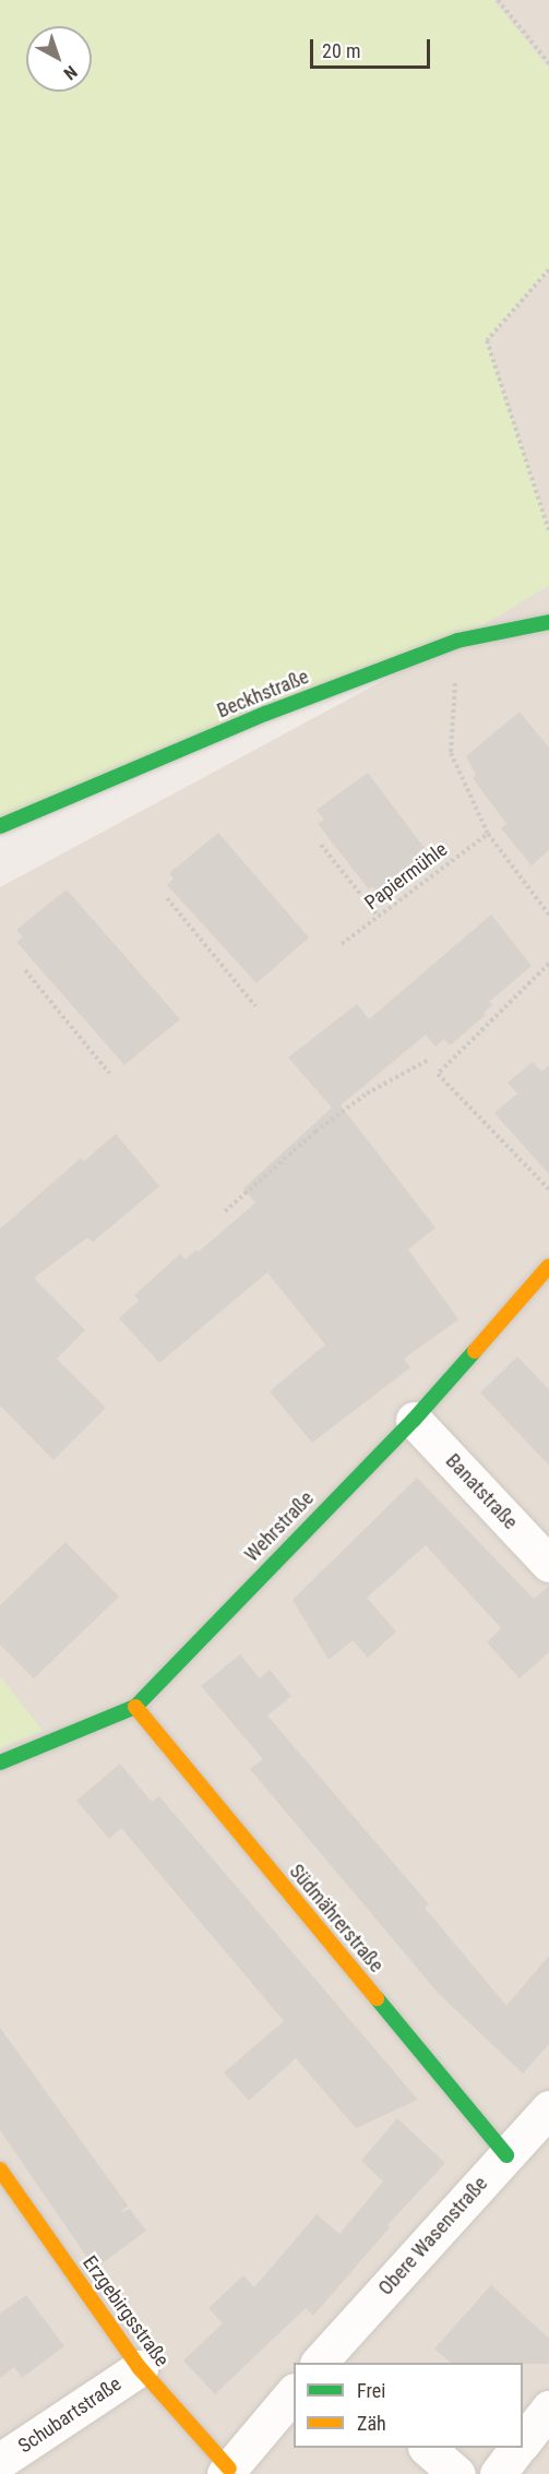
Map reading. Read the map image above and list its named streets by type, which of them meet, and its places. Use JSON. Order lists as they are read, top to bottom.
{
  "streets": {
    "street": [
      "Beckhstraße",
      "Banatstraße",
      "Wehrstraße",
      "Südmährerstraße",
      "Obere Wasenstraße",
      "Erzgebirgsstraße",
      "Schubartstraße"
    ],
    "path": ["Papiermühle"]
  },
  "crossings": [
    ["Banatstraße", "Wehrstraße"],
    ["Wehrstraße", "Südmährerstraße"],
    ["Südmährerstraße", "Obere Wasenstraße"],
    ["Erzgebirgsstraße", "Schubartstraße"]
  ],
  "legend": ["Frei", "Zäh"],
  "scale_bar": "20 m",
  "north": "bottom right"
}
